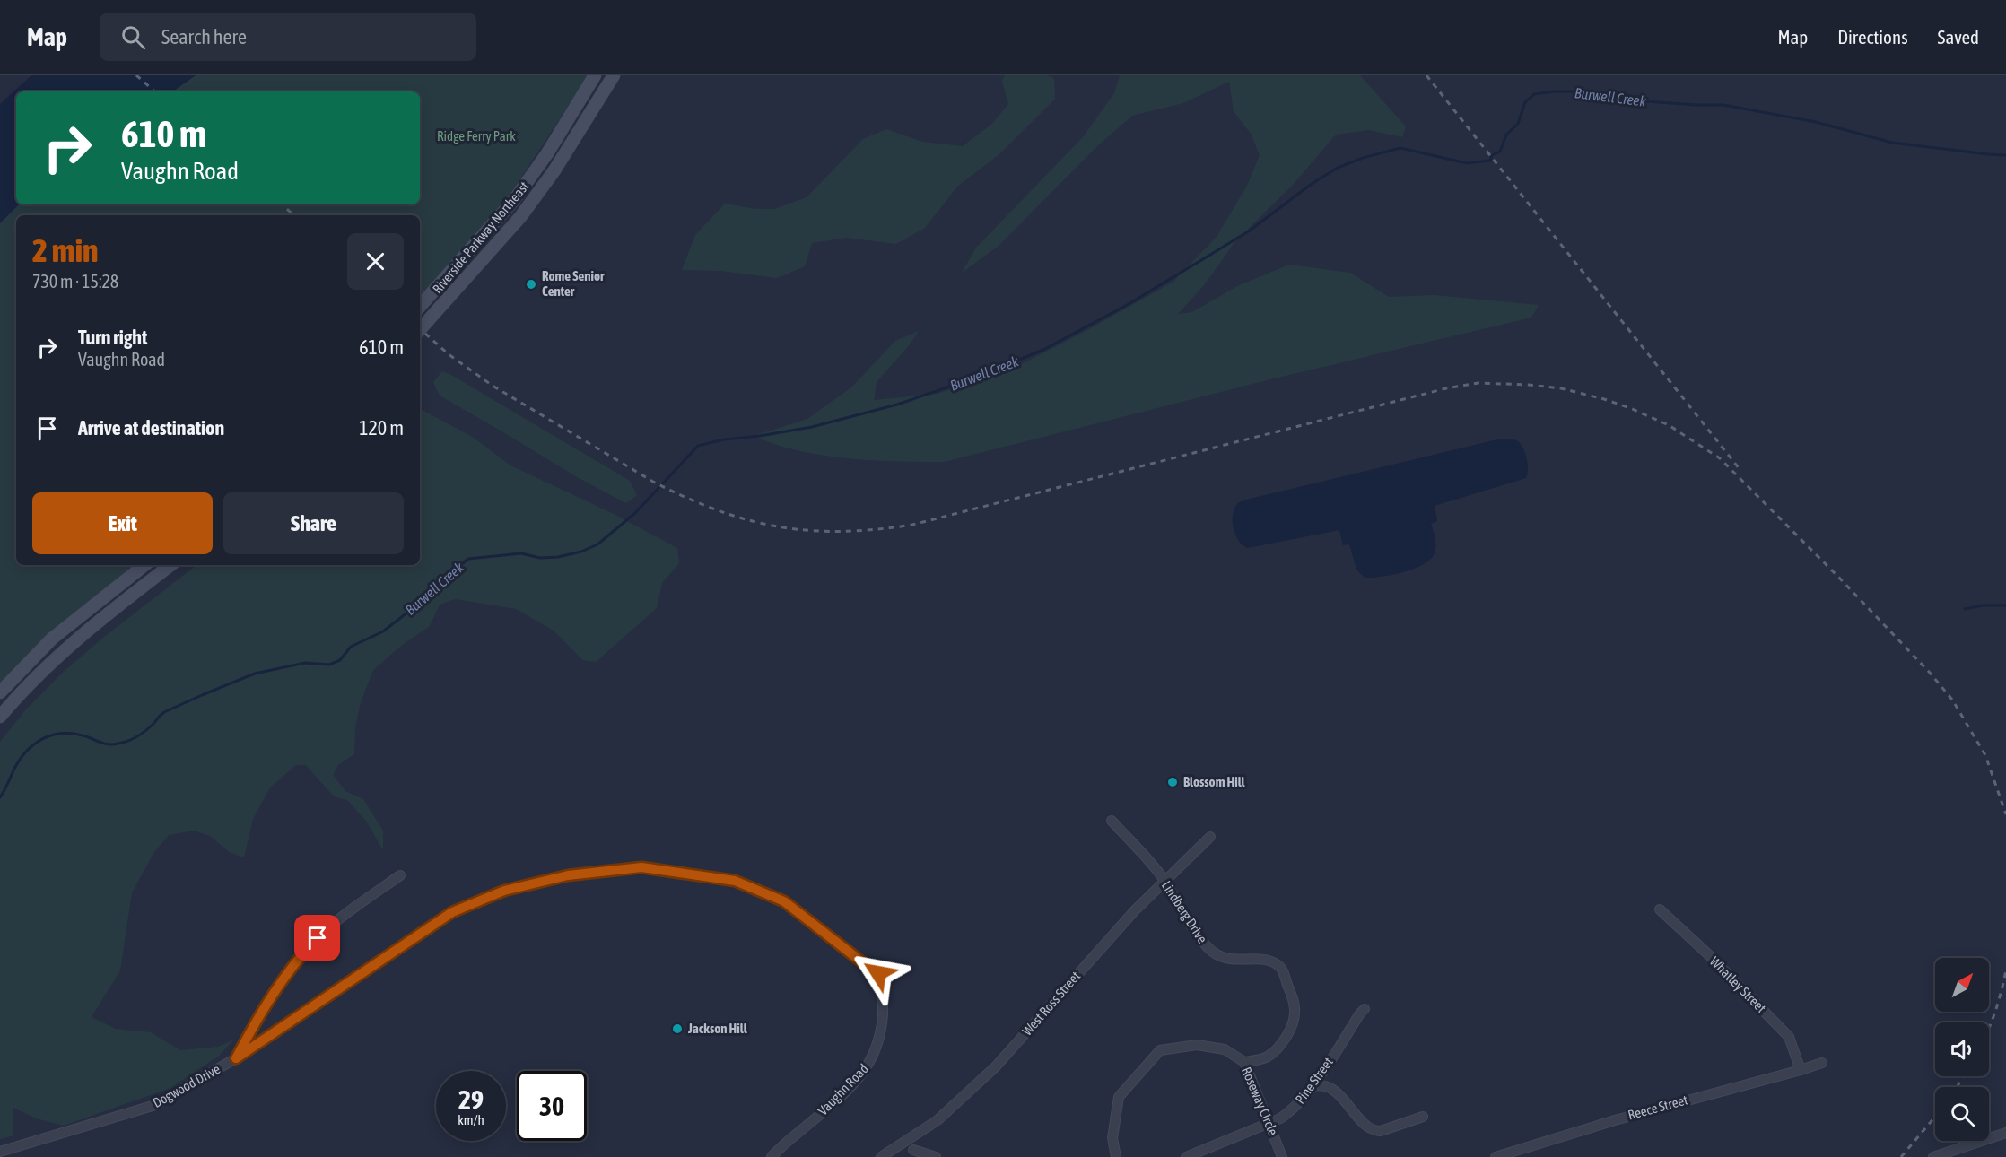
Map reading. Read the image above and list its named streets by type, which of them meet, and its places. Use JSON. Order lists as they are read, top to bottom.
{
  "streets": {
    "main road": ["Riverside Parkway Northeast"],
    "street": [
      "Lindberg Drive",
      "Whatley Street",
      "West Ross Street",
      "Pine Street",
      "Dogwood Drive",
      "Vaughn Road",
      "Roseway Circle",
      "Reece Street"
    ]
  },
  "crossings": [
    ["Lindberg Drive", "West Ross Street"],
    ["Lindberg Drive", "Roseway Circle"],
    ["Whatley Street", "Reece Street"],
    ["Pine Street", "Roseway Circle"],
    ["Dogwood Drive", "Vaughn Road"]
  ],
  "water": ["Burwell Creek"],
  "parks": ["Ridge Ferry Park"],
  "places": ["Rome Senior Center", "Blossom Hill", "Jackson Hill"],
  "north": "top right",
  "page": {
    "header": "Map",
    "search": "Search here",
    "nav": ["Map", "Directions", "Saved"],
    "turn": ["610 m", "Vaughn Road"],
    "heading": ["2 min", "730 m · 15:28"],
    "list": [
      {
        "name": "Turn right",
        "note": "Vaughn Road",
        "value": "610 m"
      },
      {
        "name": "Arrive at destination",
        "value": "120 m"
      }
    ],
    "buttons": ["Exit", "Share"],
    "speed": "29 km/h",
    "limit": "30"
  }
}
